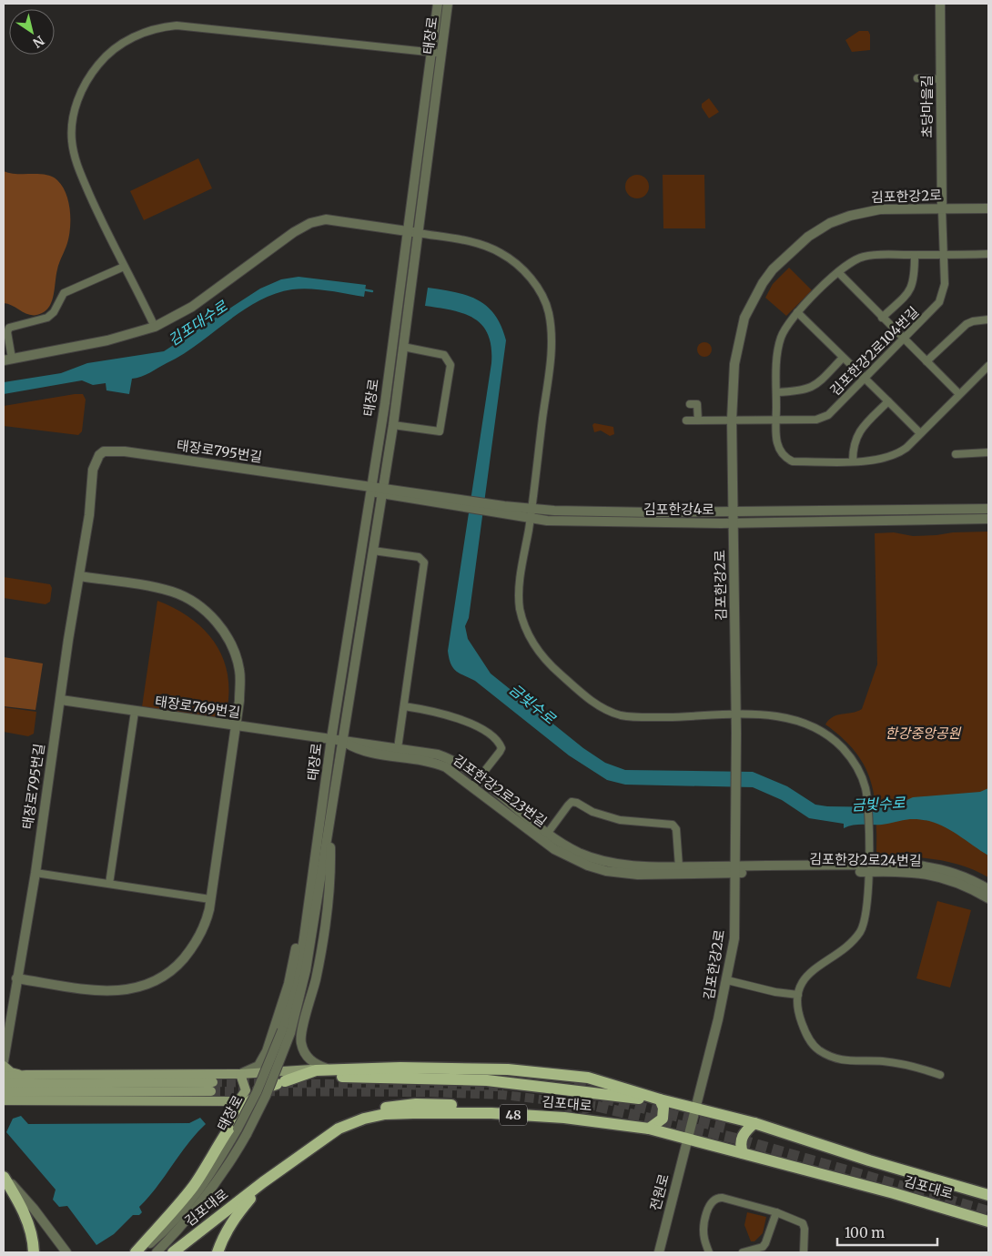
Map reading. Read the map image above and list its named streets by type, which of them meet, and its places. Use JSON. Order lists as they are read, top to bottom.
{
  "streets": {
    "main road": ["김포대로", "48"],
    "street": [
      "태장로",
      "초당마을길",
      "김포한강2로",
      "김포한강2로104번길",
      "태장로795번길",
      "김포한강4로",
      "태장로769번길",
      "김포한강2로23번길",
      "김포한강2로24번길",
      "전원로"
    ]
  },
  "crossings": [
    ["태장로", "태장로795번길"],
    ["태장로", "김포한강4로"],
    ["태장로", "태장로769번길"],
    ["태장로", "김포한강2로23번길"],
    ["초당마을길", "김포한강2로"],
    ["초당마을길", "김포한강2로104번길"],
    ["김포한강2로", "김포한강2로104번길"],
    ["김포한강2로", "김포한강4로"],
    ["김포한강2로", "김포한강2로23번길"],
    ["김포한강2로", "김포한강2로24번길"],
    ["김포한강2로", "김포대로"],
    ["김포한강2로", "전원로"],
    ["태장로795번길", "김포한강4로"],
    ["태장로795번길", "태장로769번길"],
    ["태장로769번길", "김포한강2로23번길"],
    ["김포한강2로23번길", "김포한강2로24번길"],
    ["김포대로", "전원로"]
  ],
  "water": ["김포대수로", "금빛수로"],
  "parks": ["한강중앙공원"],
  "scale_bar": "100 m",
  "north": "bottom right"
}
